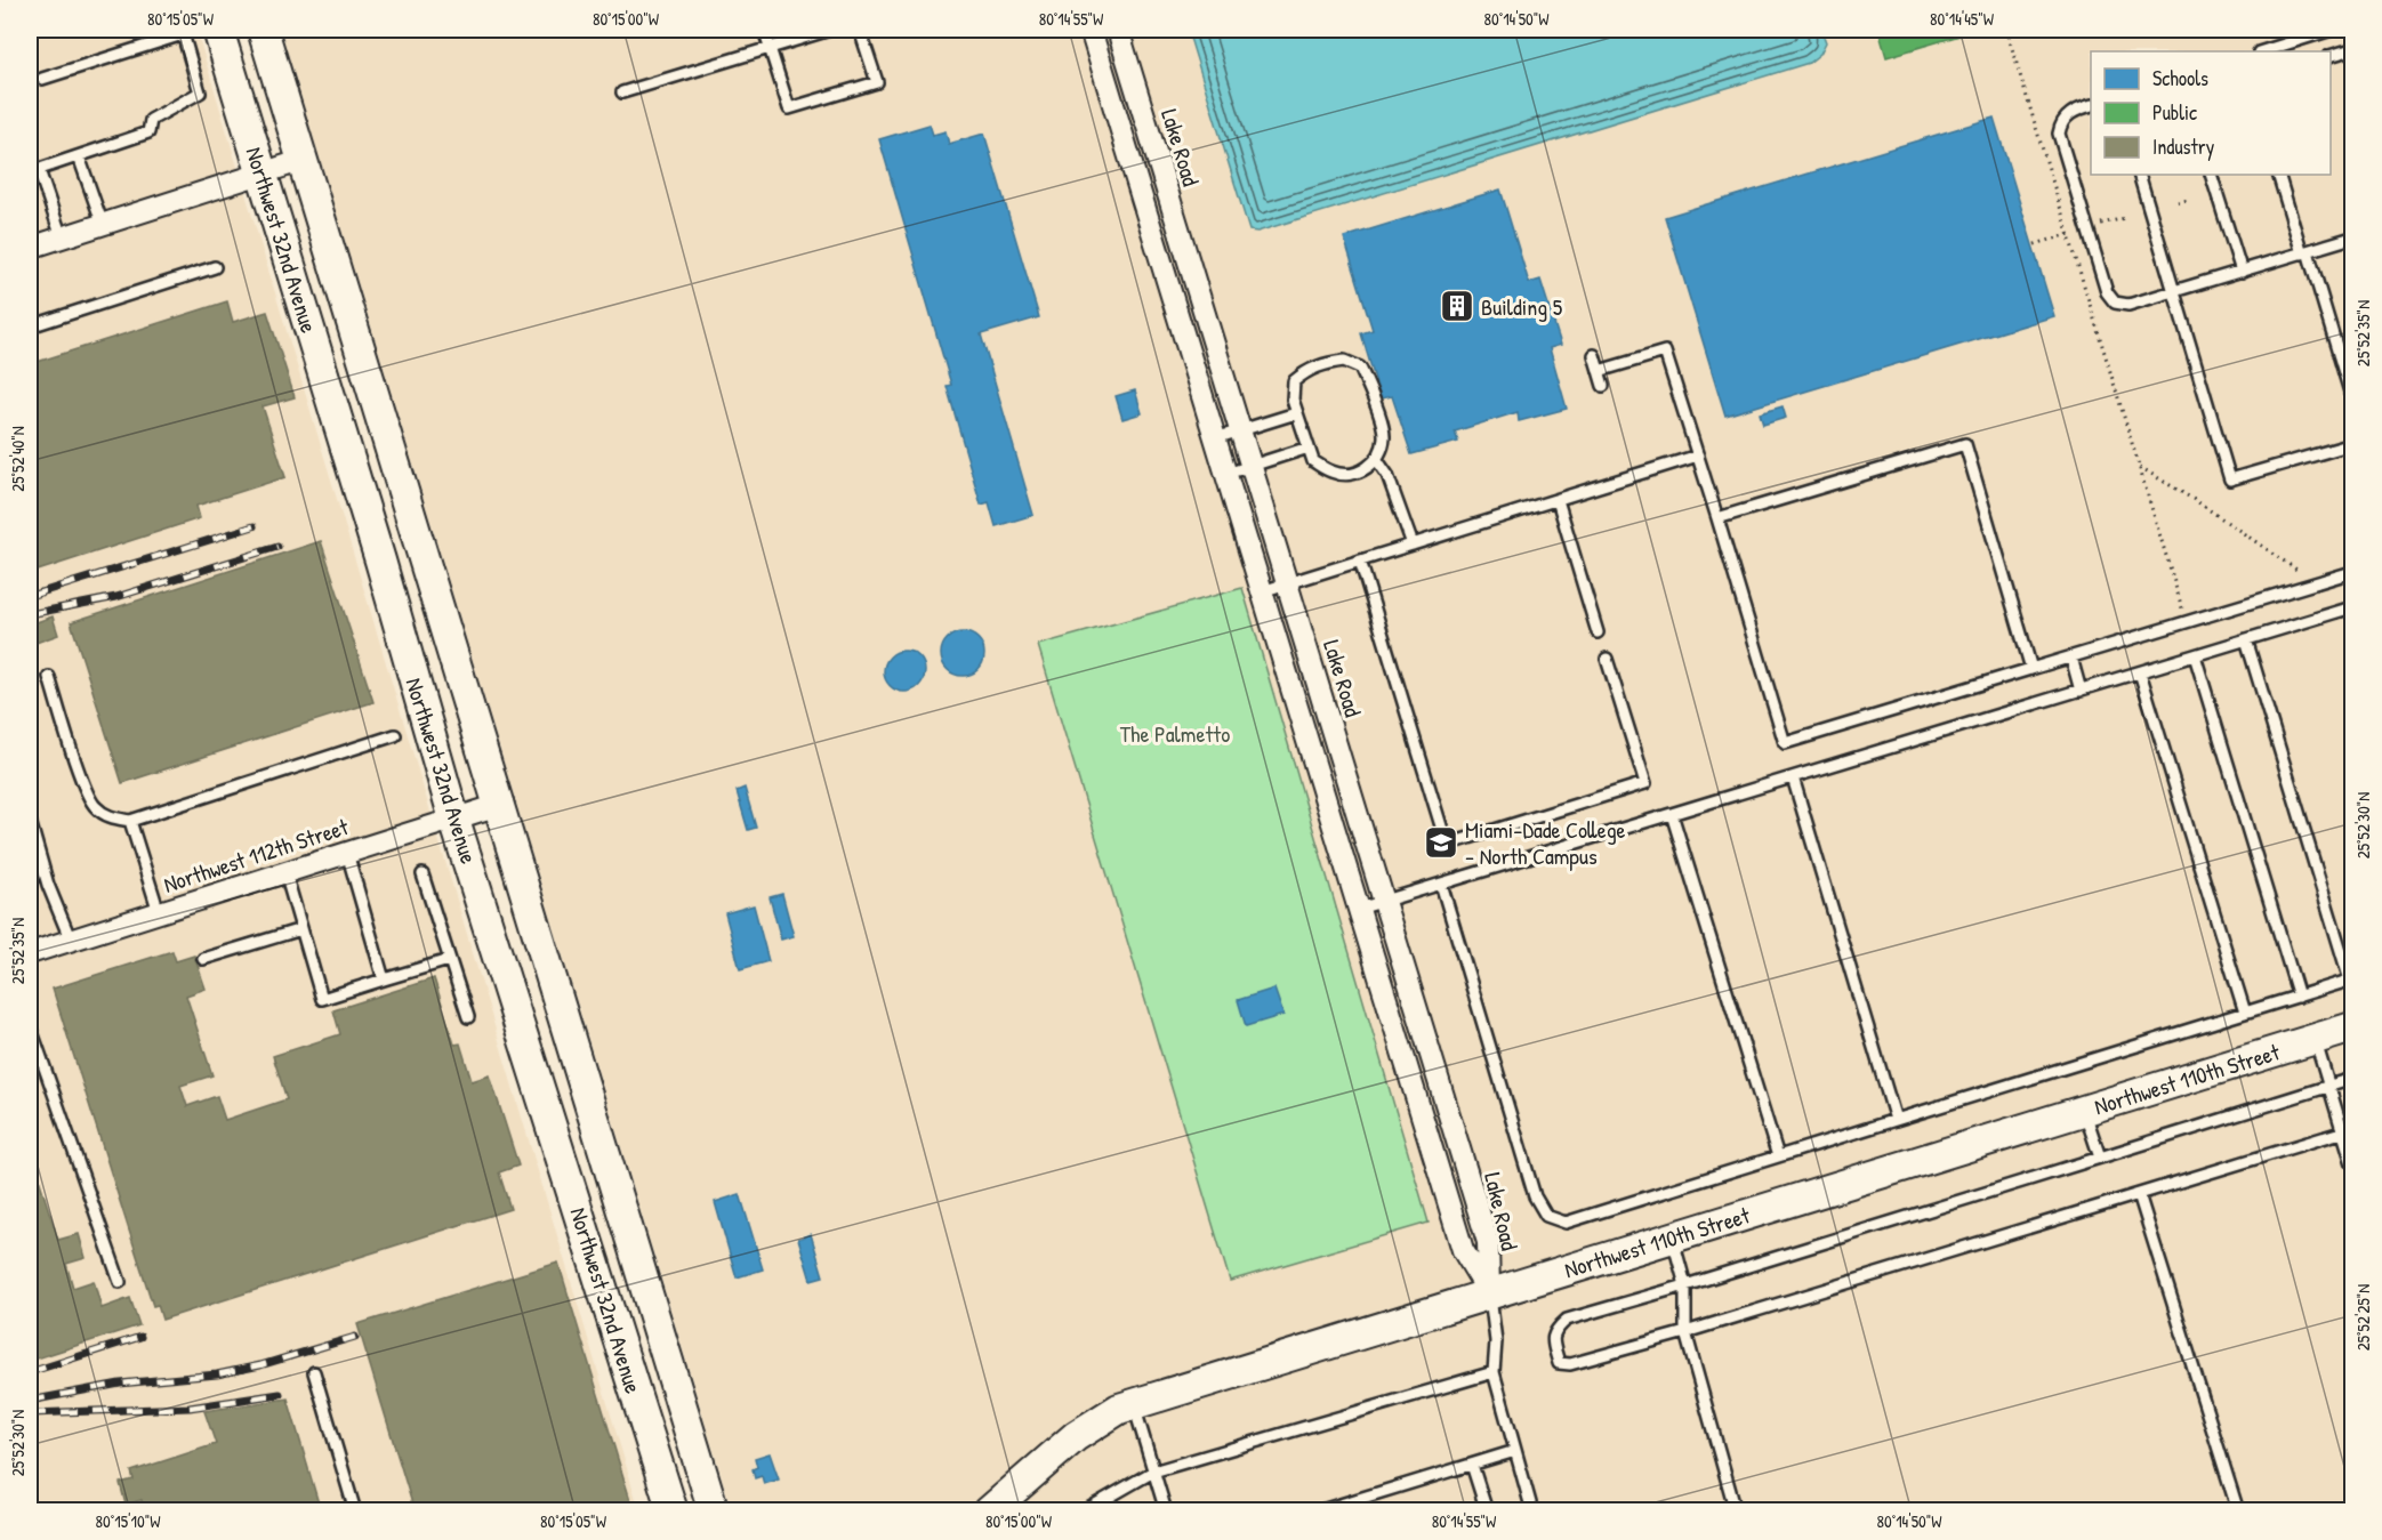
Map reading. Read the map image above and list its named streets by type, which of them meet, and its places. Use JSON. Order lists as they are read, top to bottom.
{
  "streets": {
    "main road": ["Northwest 32nd Avenue", "Northwest 110th Street"],
    "street": ["Lake Road", "Northwest 112th Street"]
  },
  "crossings": [
    ["Lake Road", "Northwest 110th Street"],
    ["Northwest 32nd Avenue", "Northwest 112th Street"]
  ],
  "parks": ["The Palmetto"],
  "places": {
    "building": ["Building 5"],
    "school or university": ["Miami-Dade College - North Campus"]
  },
  "legend": ["Schools", "Public", "Industry"],
  "coordinates": [
    "80°15'05\"W",
    "80°15'00\"W",
    "80°14'55\"W",
    "80°14'50\"W",
    "80°14'45\"W",
    "25°52'35\"N",
    "25°52'40\"N",
    "25°52'30\"N",
    "25°52'25\"N",
    "80°15'10\"W"
  ]
}
